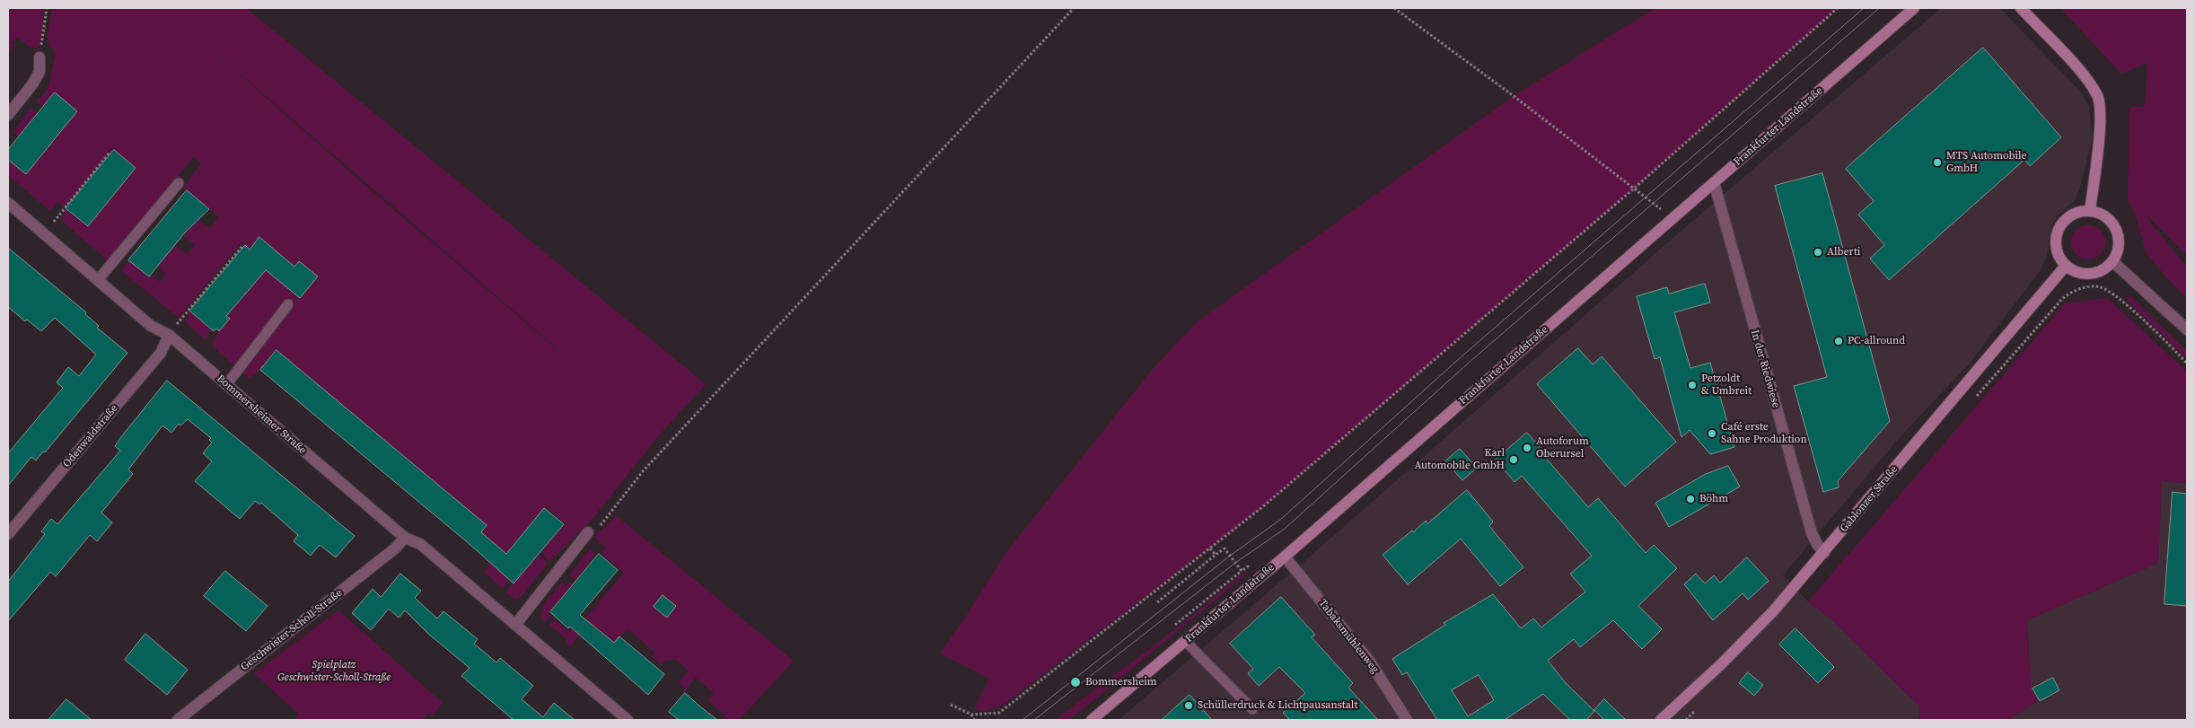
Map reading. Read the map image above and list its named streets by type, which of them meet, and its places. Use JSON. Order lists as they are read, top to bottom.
{
  "streets": {
    "main road": ["Frankfurter Landstraße", "Gablonzer Straße"],
    "street": [
      "In der Riedwiese",
      "Bommersheimer Straße",
      "Odenwaldstraße",
      "Geschwister-Scholl-Straße",
      "Tabaksmühlenweg"
    ]
  },
  "crossings": [
    ["Frankfurter Landstraße", "In der Riedwiese"],
    ["Frankfurter Landstraße", "Tabaksmühlenweg"],
    ["In der Riedwiese", "Gablonzer Straße"],
    ["Bommersheimer Straße", "Odenwaldstraße"],
    ["Bommersheimer Straße", "Geschwister-Scholl-Straße"]
  ],
  "parks": ["Spielplatz Geschwister-Scholl-Straße"],
  "places": [
    "MTS Automobile GmbH",
    "Alberti",
    "PC-allround",
    "Petzoldt & Umbreit",
    "Café erste Sahne Produktion",
    "Autoforum Oberursel",
    "Karl Automobile GmbH",
    "Böhm",
    "Bommersheim",
    "Schüllerdruck & Lichtpausanstalt"
  ]
}
